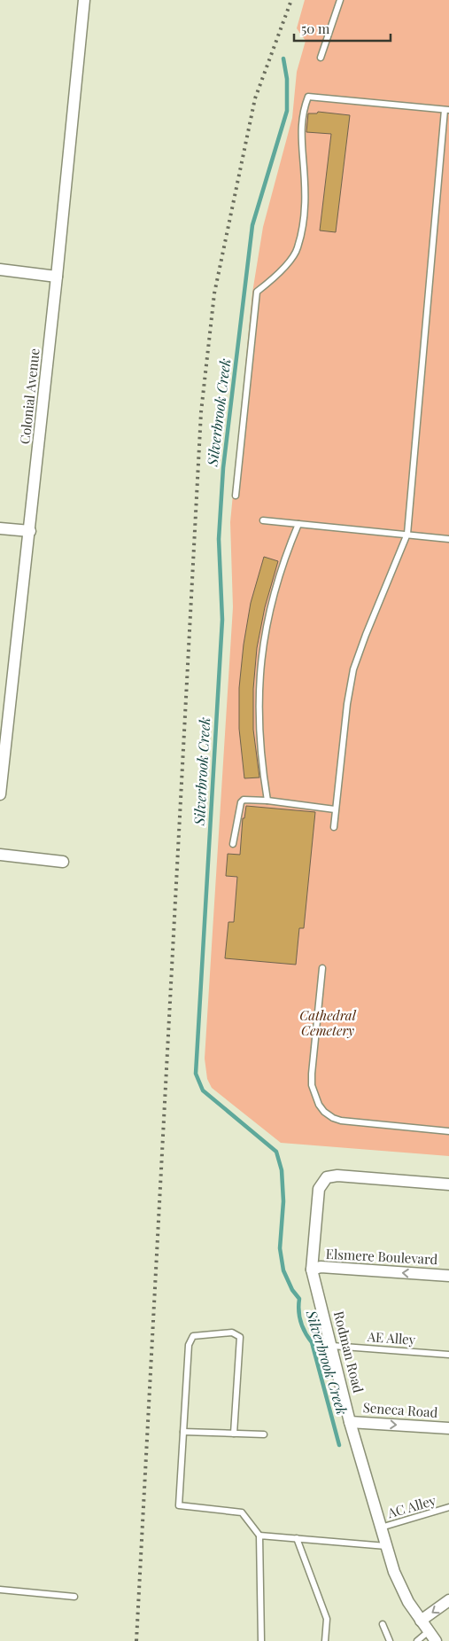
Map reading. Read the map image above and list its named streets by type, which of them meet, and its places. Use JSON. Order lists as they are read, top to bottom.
{
  "streets": {
    "street": [
      "Colonial Avenue",
      "Elsmere Boulevard",
      "Rodman Road",
      "Seneca Road"
    ],
    "lane": ["AE Alley", "AC Alley"]
  },
  "crossings": [
    ["Elsmere Boulevard", "Rodman Road"],
    ["AE Alley", "Rodman Road"],
    ["Rodman Road", "Seneca Road"],
    ["Rodman Road", "AC Alley"]
  ],
  "one_way": ["Elsmere Boulevard", "Seneca Road"],
  "water": ["Silverbrook Creek"],
  "parks": ["Cathedral Cemetery"],
  "scale_bar": "50 m"
}
